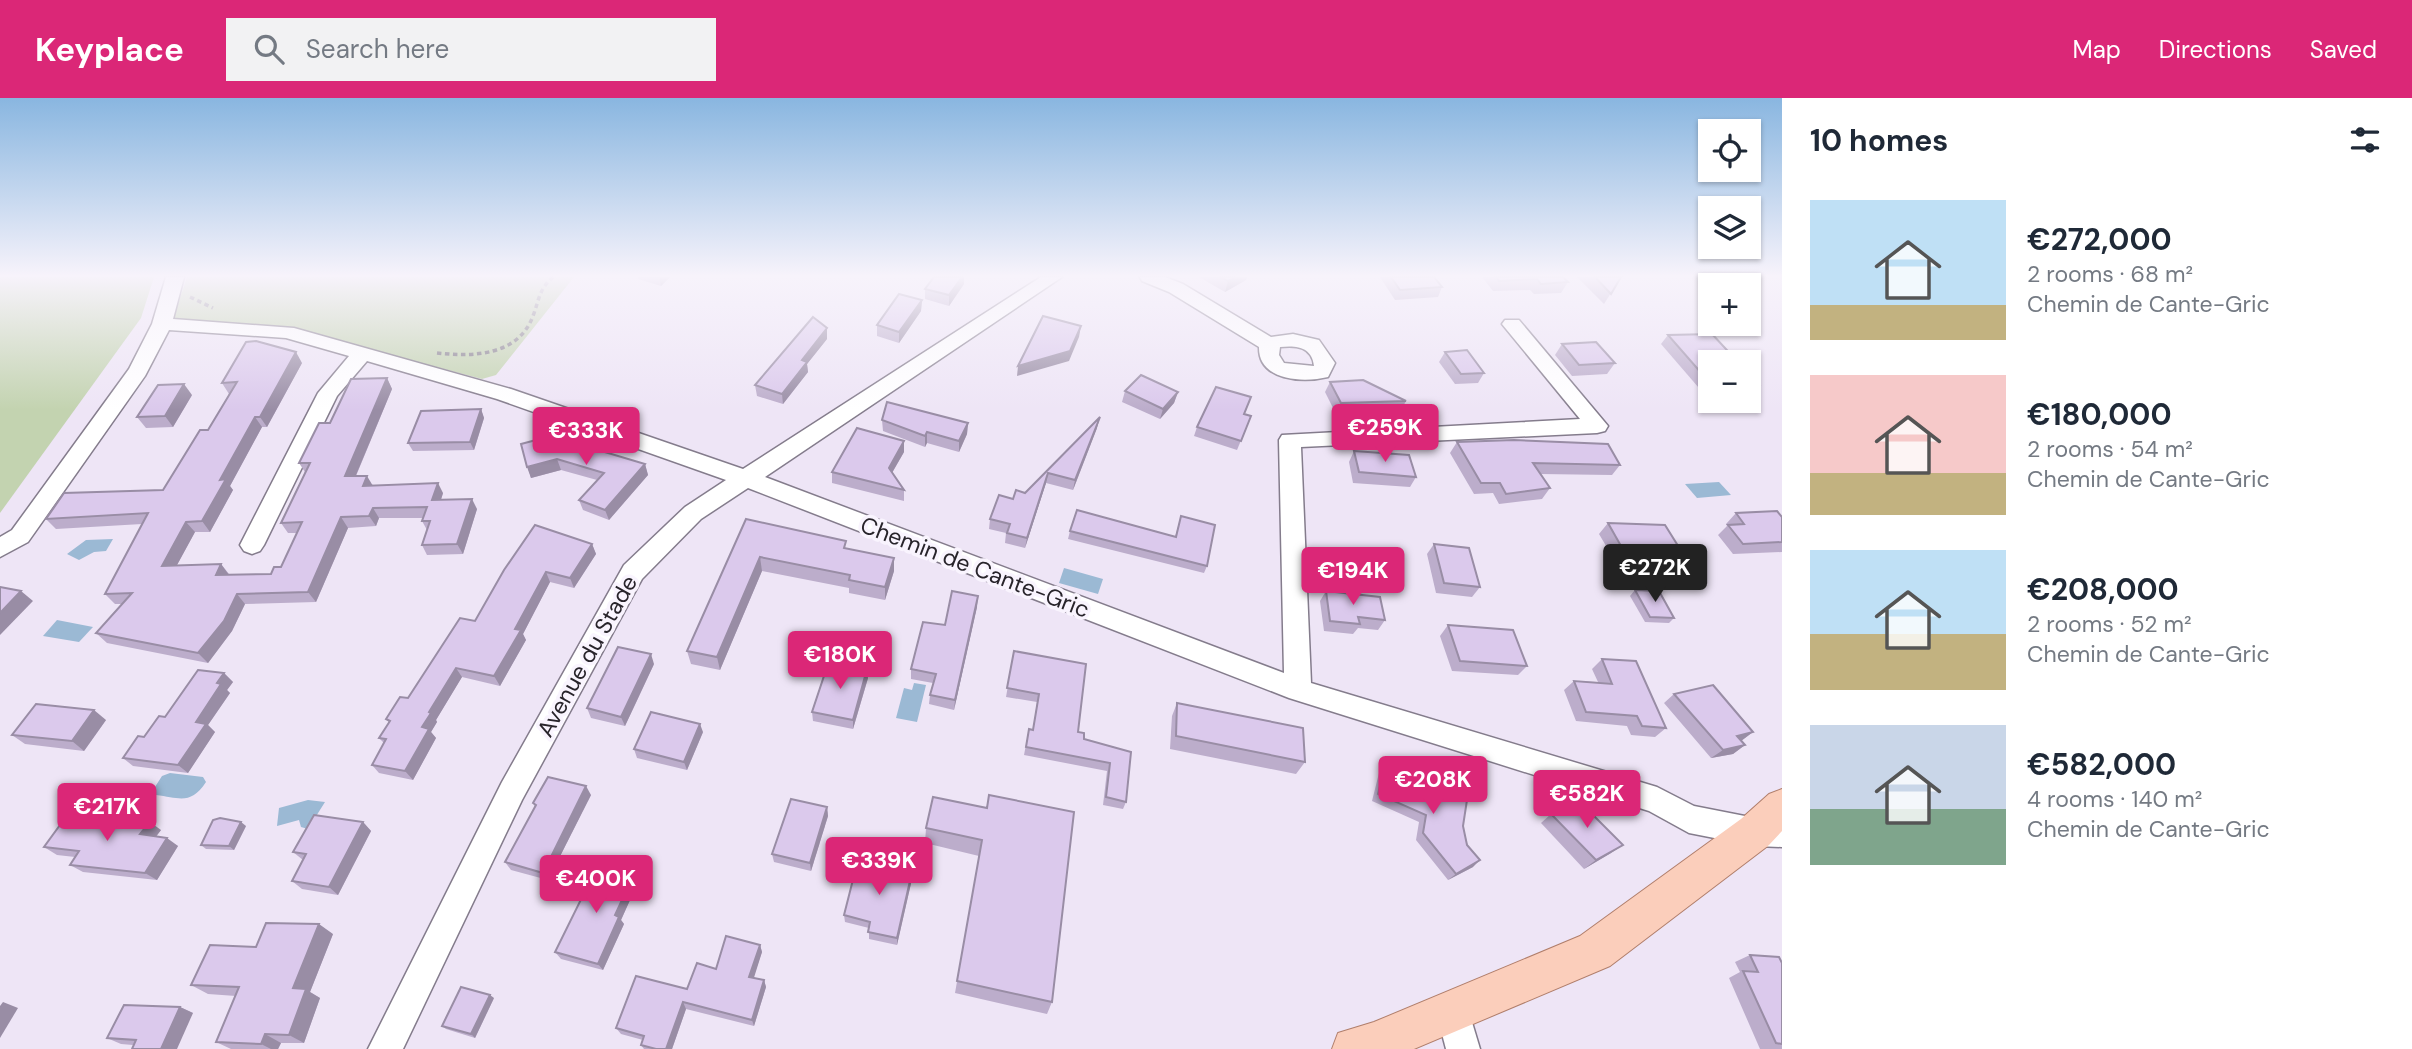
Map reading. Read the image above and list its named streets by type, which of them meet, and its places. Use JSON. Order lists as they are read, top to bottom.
{
  "streets": {
    "street": ["Chemin de Cante-Gric", "Avenue du Stade"]
  },
  "crossings": [
    ["Chemin de Cante-Gric", "Avenue du Stade"]
  ],
  "page": {
    "header": "Keyplace",
    "search": "Search here",
    "nav": ["Map", "Directions", "Saved"],
    "heading": "10 homes",
    "map_buttons": ["+", "−"],
    "list": [
      {
        "name": "€272,000",
        "note": "2 rooms · 68 m² · Chemin de Cante-Gric"
      },
      {
        "name": "€180,000",
        "note": "2 rooms · 54 m² · Chemin de Cante-Gric"
      },
      {
        "name": "€208,000",
        "note": "2 rooms · 52 m² · Chemin de Cante-Gric"
      },
      {
        "name": "€582,000",
        "note": "4 rooms · 140 m² · Chemin de Cante-Gric"
      }
    ],
    "price": [
      "€259K",
      "€333K",
      "€272K",
      "€194K",
      "€180K",
      "€208K",
      "€582K",
      "€217K",
      "€339K",
      "€400K"
    ]
  }
}
